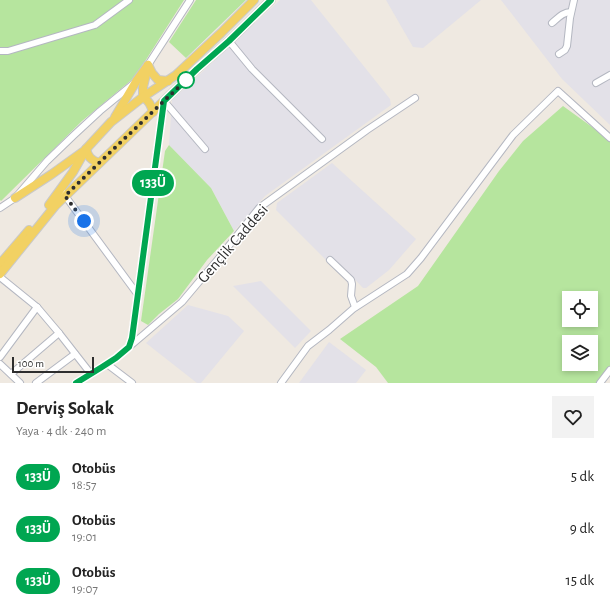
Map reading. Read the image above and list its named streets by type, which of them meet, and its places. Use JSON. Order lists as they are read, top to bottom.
{
  "streets": {
    "street": ["Gençlik Caddesi"]
  },
  "lines": ["bus line 133Ü"],
  "scale_bar": "100 m",
  "page": {
    "on_map": "133Ü",
    "scale": "100 m",
    "heading": ["Derviş Sokak", "Yaya · 4 dk · 240 m"],
    "list": [
      {
        "mark": "133Ü",
        "name": "Otobüs",
        "note": "18:57",
        "value": "5 dk"
      },
      {
        "mark": "133Ü",
        "name": "Otobüs",
        "note": "19:01",
        "value": "9 dk"
      },
      {
        "mark": "133Ü",
        "name": "Otobüs",
        "note": "19:07",
        "value": "15 dk"
      }
    ]
  }
}
